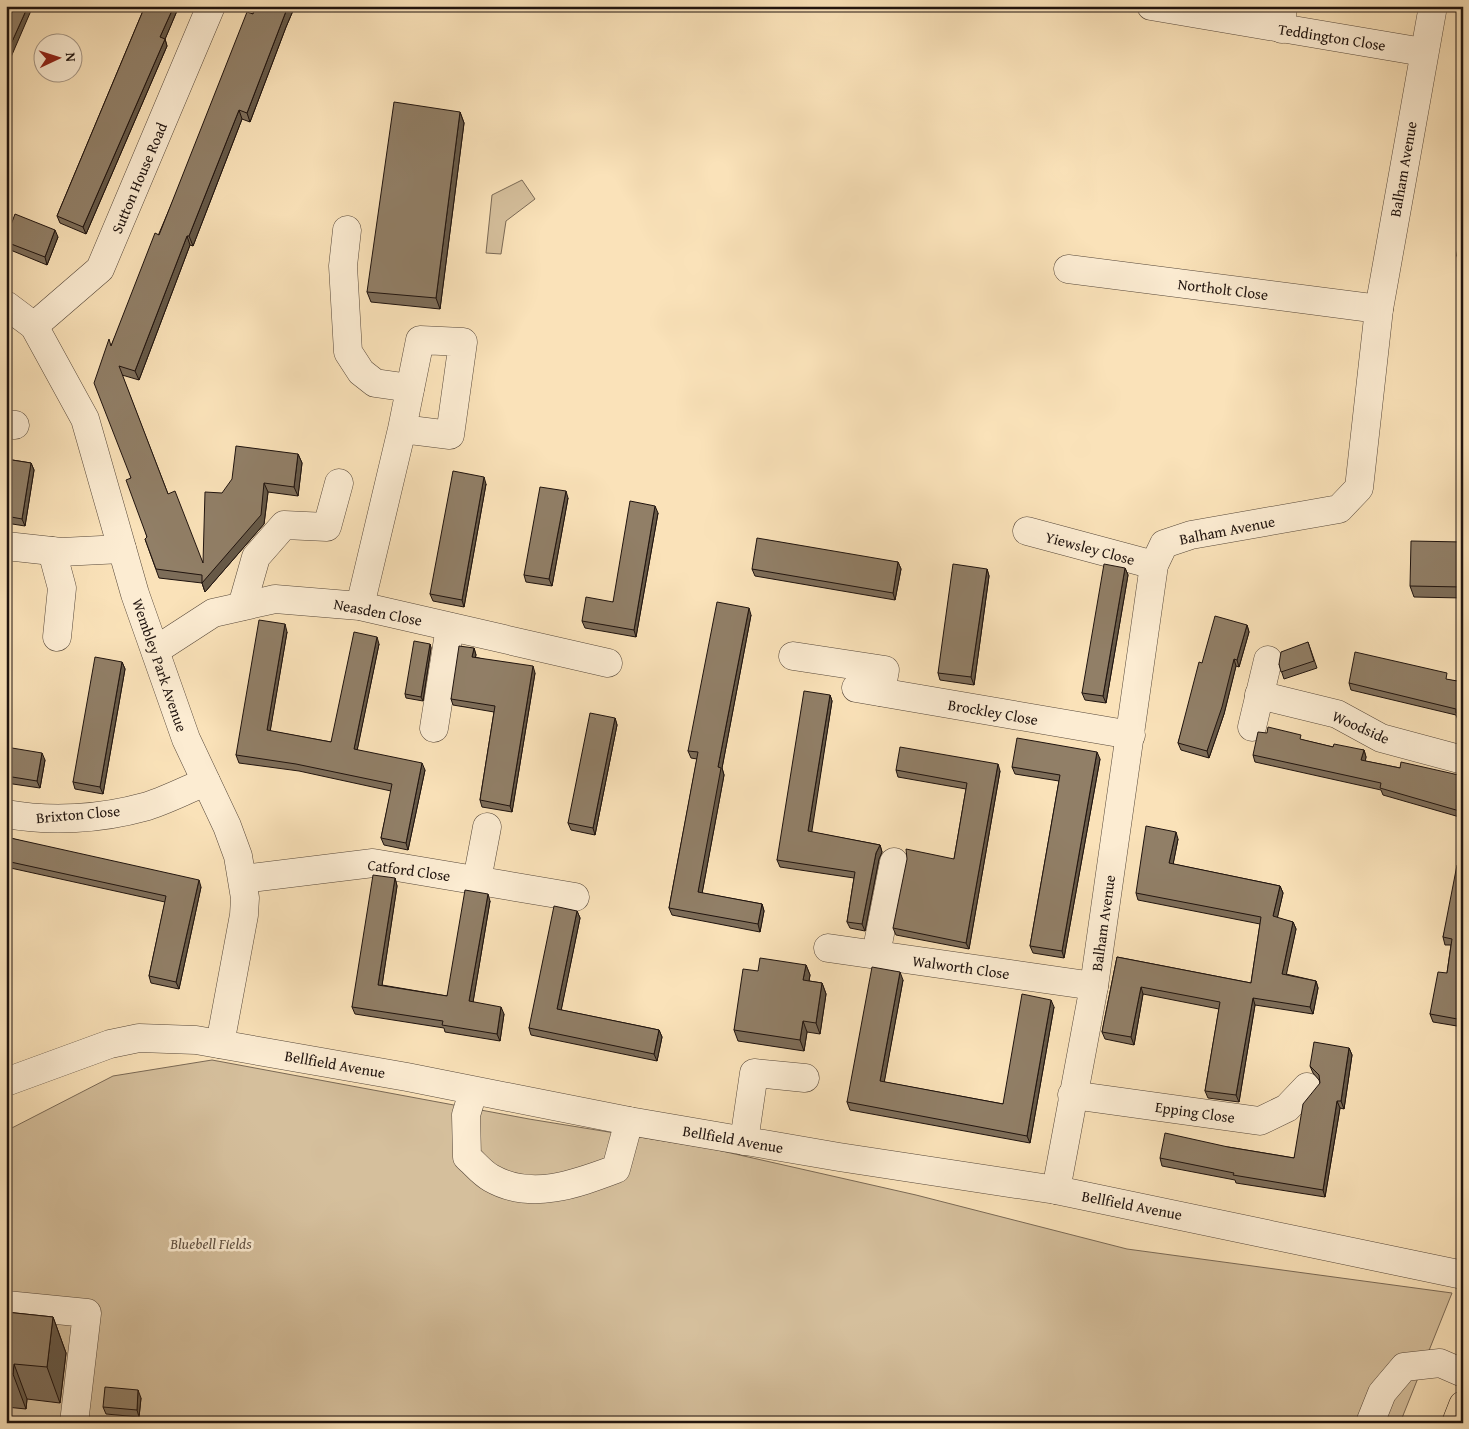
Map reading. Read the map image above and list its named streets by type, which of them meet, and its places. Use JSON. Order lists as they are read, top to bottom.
{
  "streets": {
    "street": [
      "Teddington Close",
      "Balham Avenue",
      "Sutton House Road",
      "Northolt Close",
      "Yiewsley Close",
      "Neasden Close",
      "Wembley Park Avenue",
      "Brockley Close",
      "Woodside",
      "Brixton Close",
      "Catford Close",
      "Walworth Close",
      "Bellfield Avenue",
      "Epping Close"
    ]
  },
  "crossings": [
    ["Teddington Close", "Balham Avenue"],
    ["Balham Avenue", "Northolt Close"],
    ["Balham Avenue", "Yiewsley Close"],
    ["Balham Avenue", "Brockley Close"],
    ["Balham Avenue", "Walworth Close"],
    ["Balham Avenue", "Bellfield Avenue"],
    ["Balham Avenue", "Epping Close"],
    ["Sutton House Road", "Wembley Park Avenue"],
    ["Neasden Close", "Wembley Park Avenue"],
    ["Wembley Park Avenue", "Brixton Close"],
    ["Wembley Park Avenue", "Catford Close"],
    ["Wembley Park Avenue", "Bellfield Avenue"]
  ],
  "parks": ["Bluebell Fields"],
  "north": "right"
}
